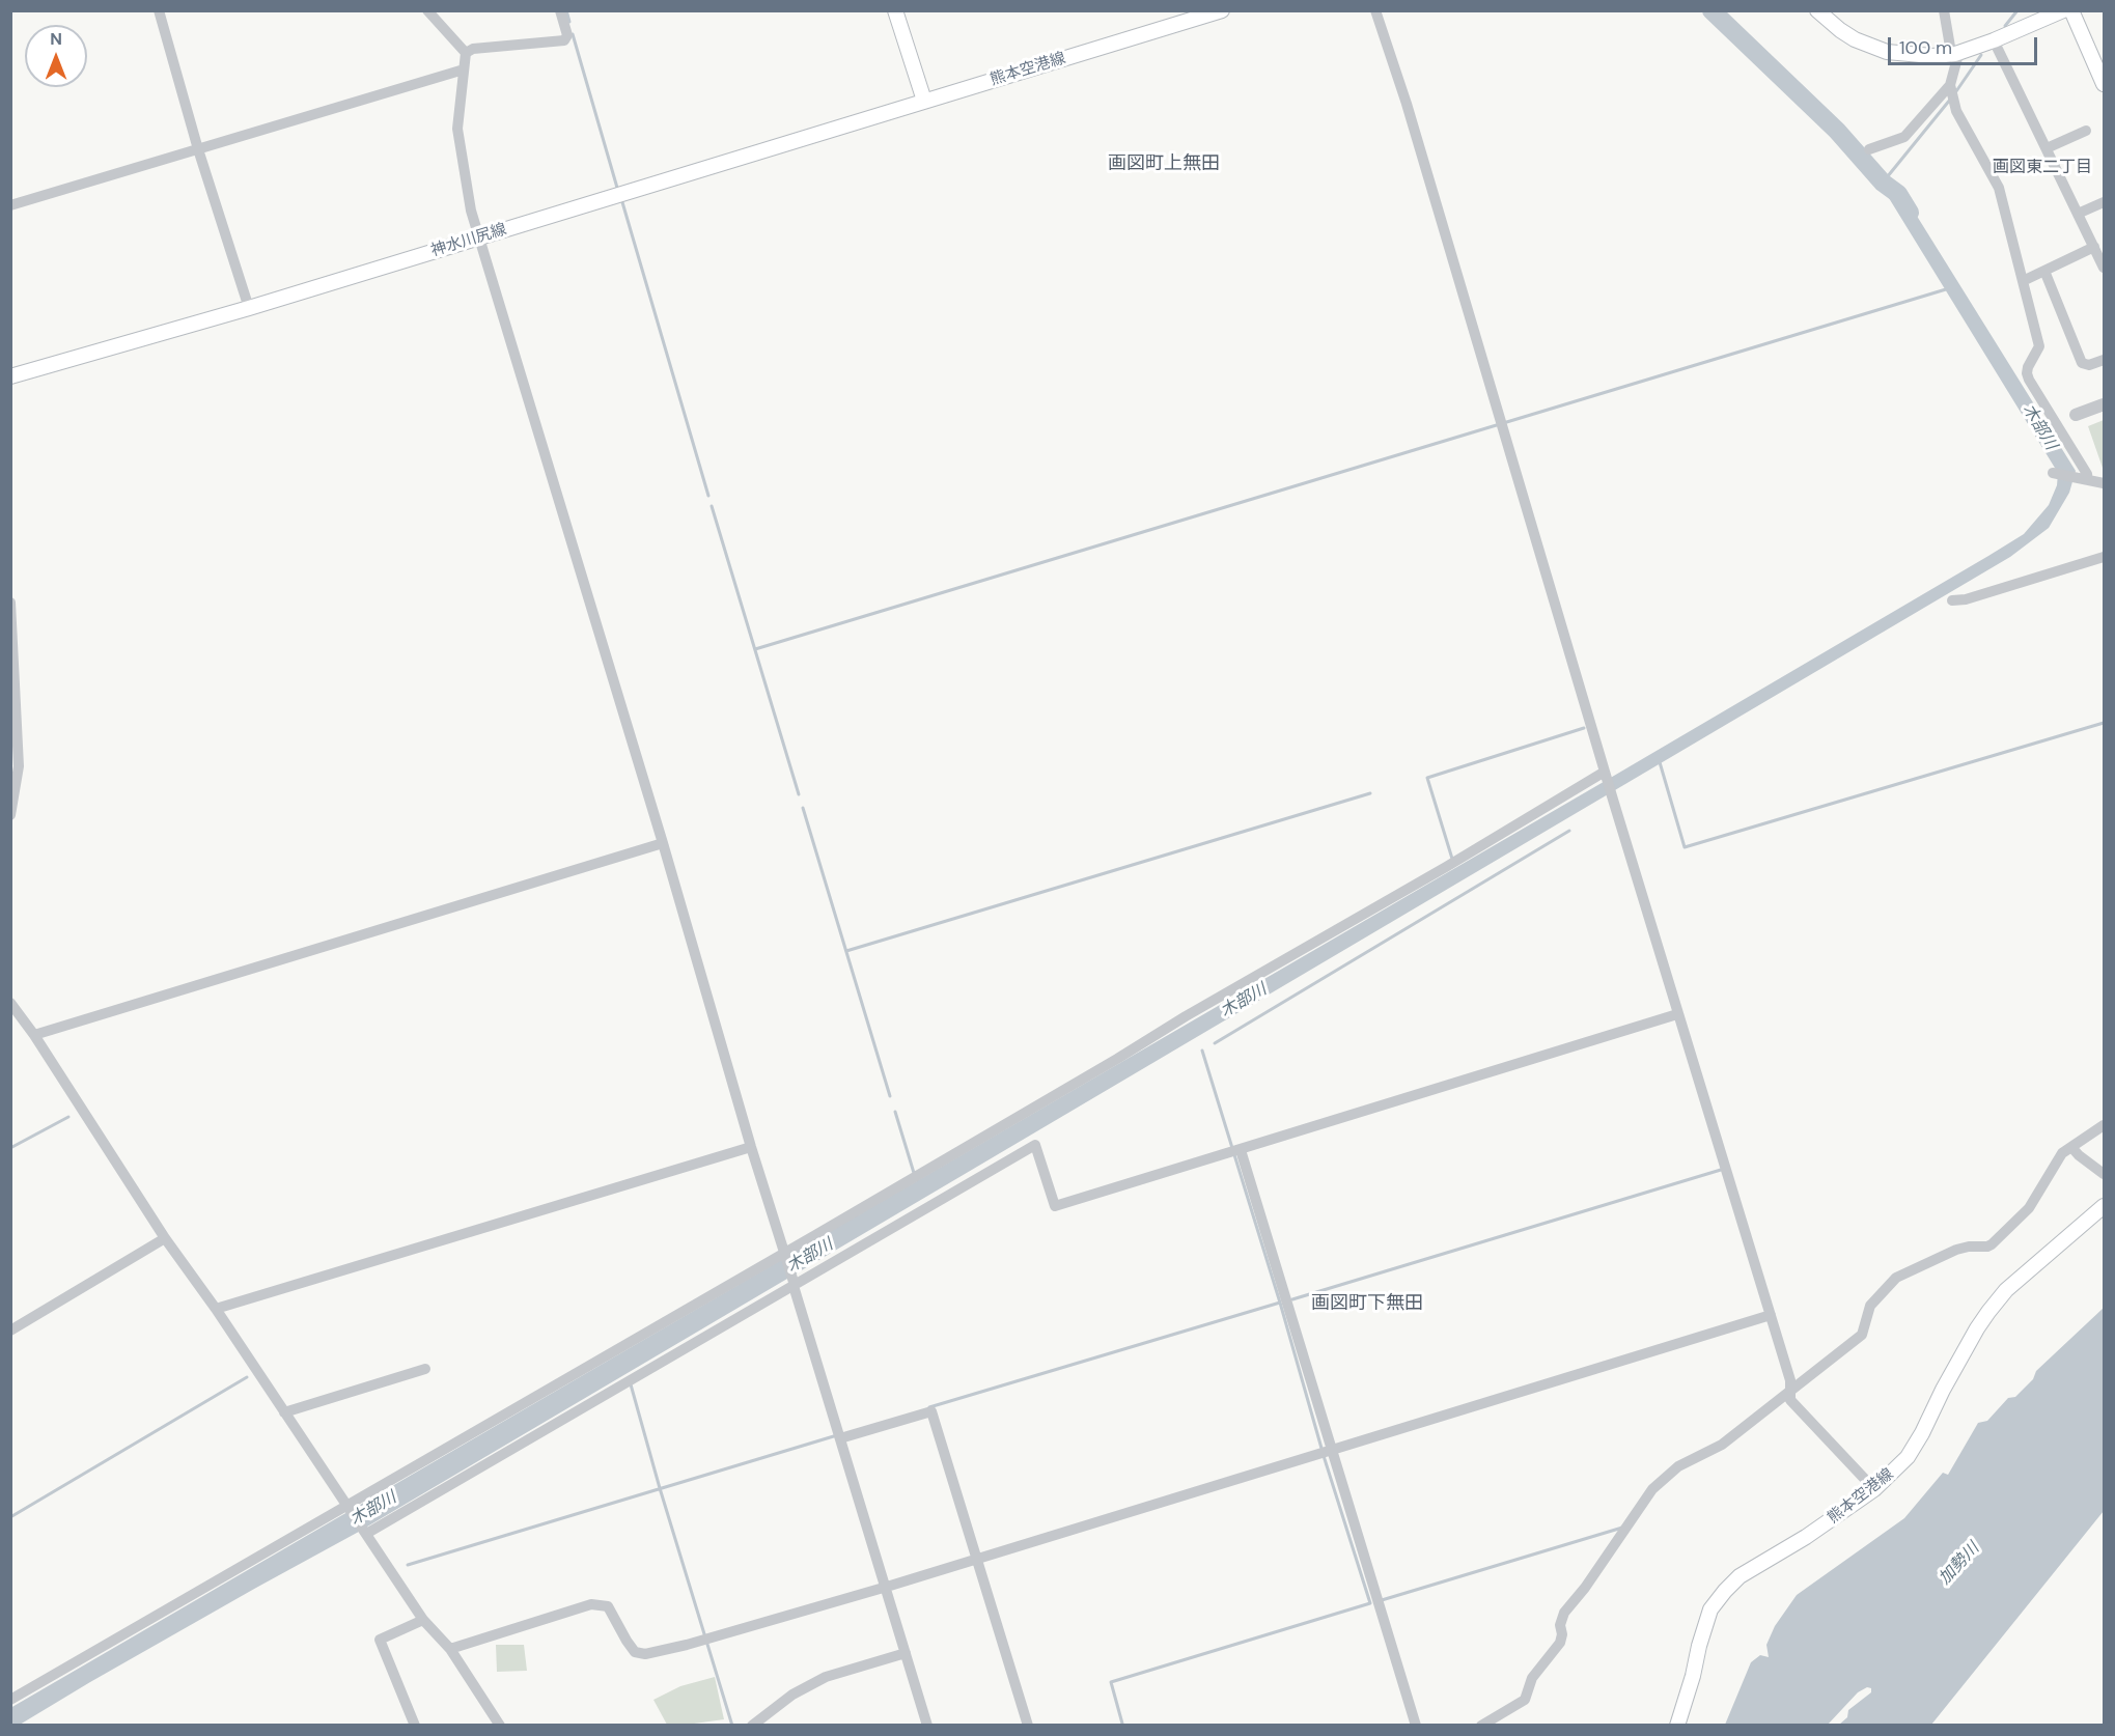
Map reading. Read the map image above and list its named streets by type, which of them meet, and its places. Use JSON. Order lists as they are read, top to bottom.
{
  "streets": {
    "main road": ["熊本空港線", "神水川尻線"]
  },
  "crossings": [
    ["熊本空港線", "神水川尻線"]
  ],
  "districts": ["画図町上無田", "画図東二丁目", "画図町下無田"],
  "water": ["木部川", "加勢川"],
  "scale_bar": "100 m",
  "north": "top"
}
